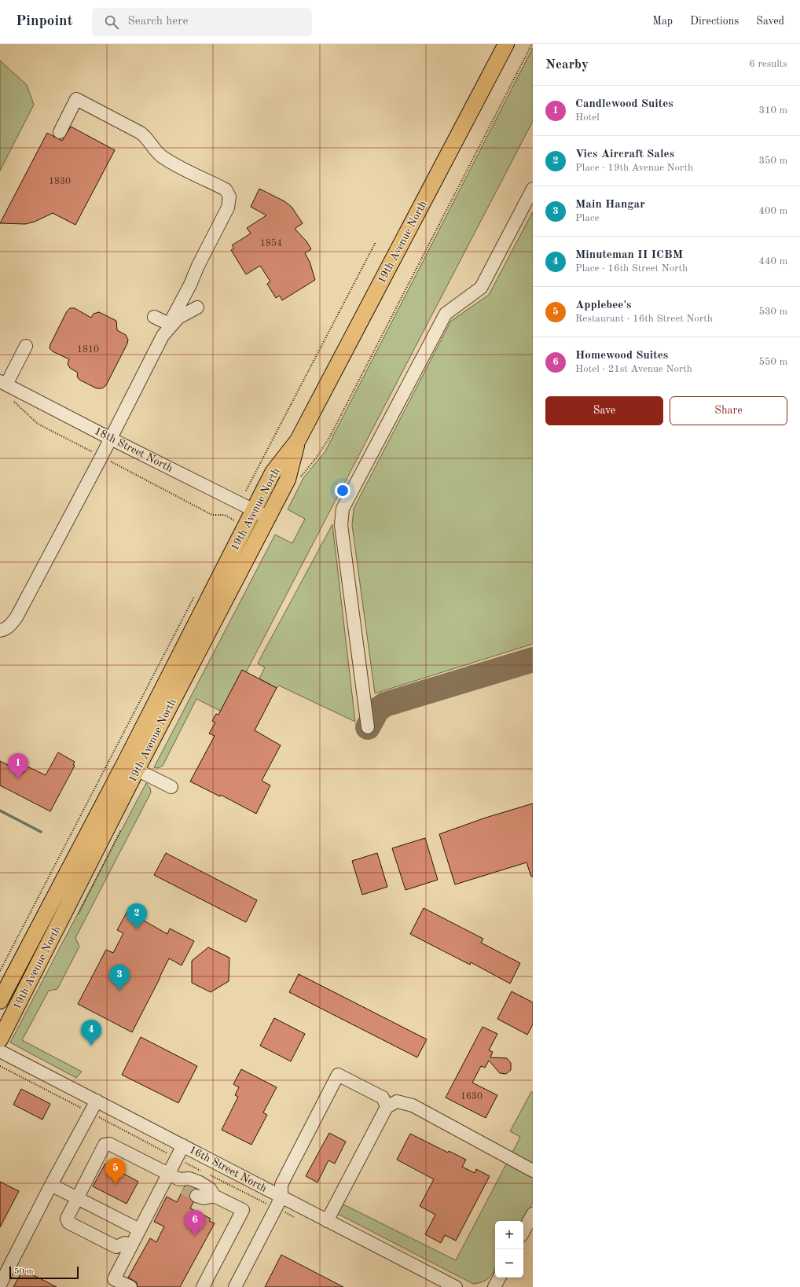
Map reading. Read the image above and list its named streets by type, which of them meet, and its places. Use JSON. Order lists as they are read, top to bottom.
{
  "streets": {
    "main road": ["19th Avenue North"],
    "street": ["18th Street North", "16th Street North"]
  },
  "crossings": [
    ["19th Avenue North", "18th Street North"]
  ],
  "house_numbers": [
    "1830",
    "1854",
    "1810",
    "1630"
  ],
  "scale_bar": "50 m",
  "page": {
    "header": "Pinpoint",
    "search": "Search here",
    "nav": ["Map", "Directions", "Saved"],
    "heading": ["Nearby", "6 results"],
    "list": [
      {
        "mark": "1",
        "name": "Candlewood Suites",
        "note": "Hotel",
        "value": "310 m"
      },
      {
        "mark": "2",
        "name": "Vics Aircraft Sales",
        "note": "Place · 19th Avenue North",
        "value": "350 m"
      },
      {
        "mark": "3",
        "name": "Main Hangar",
        "note": "Place",
        "value": "400 m"
      },
      {
        "mark": "4",
        "name": "Minuteman II ICBM",
        "note": "Place · 16th Street North",
        "value": "440 m"
      },
      {
        "mark": "5",
        "name": "Applebee's",
        "note": "Restaurant · 16th Street North",
        "value": "530 m"
      },
      {
        "mark": "6",
        "name": "Homewood Suites",
        "note": "Hotel · 21st Avenue North",
        "value": "550 m"
      }
    ],
    "buttons": ["Save", "Share"],
    "pins": [
      "1",
      "2",
      "3",
      "4",
      "5",
      "6"
    ],
    "map_buttons": ["+", "−"],
    "scale": "50 m"
  }
}
